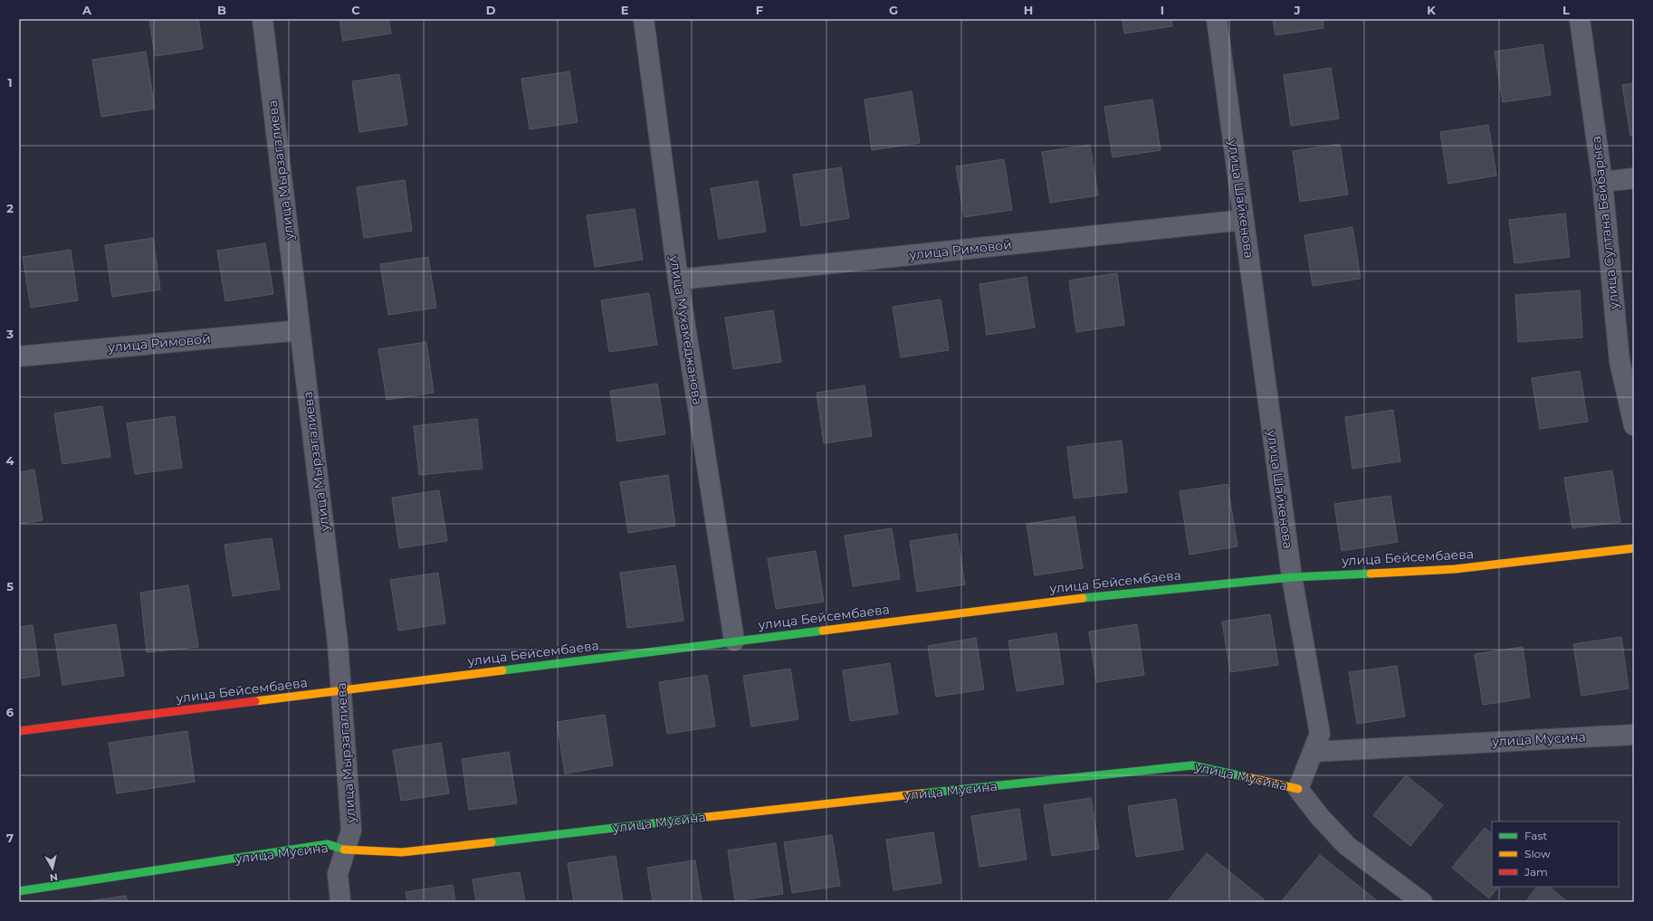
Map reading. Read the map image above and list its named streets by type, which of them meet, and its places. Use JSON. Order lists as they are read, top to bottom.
{
  "streets": {
    "street": [
      "улица Мырзагалиева",
      "улица Шайкенова",
      "улица Султана Бейбарыса",
      "улица Римовой",
      "улица Мухамеджанова",
      "улица Бейсембаева",
      "улица Мусина"
    ]
  },
  "crossings": [
    ["улица Мырзагалиева", "улица Римовой"],
    ["улица Мырзагалиева", "улица Бейсембаева"],
    ["улица Мырзагалиева", "улица Мусина"],
    ["улица Шайкенова", "улица Римовой"],
    ["улица Шайкенова", "улица Бейсембаева"],
    ["улица Шайкенова", "улица Мусина"],
    ["улица Римовой", "улица Мухамеджанова"],
    ["улица Мухамеджанова", "улица Бейсембаева"]
  ],
  "legend": ["Fast", "Slow", "Jam"],
  "north": "bottom",
  "grid": {
    "columns": [
      "A",
      "B",
      "C",
      "D",
      "E",
      "F",
      "G",
      "H",
      "I",
      "J",
      "K",
      "L"
    ],
    "rows": [
      "1",
      "2",
      "3",
      "4",
      "5",
      "6",
      "7"
    ]
  }
}
